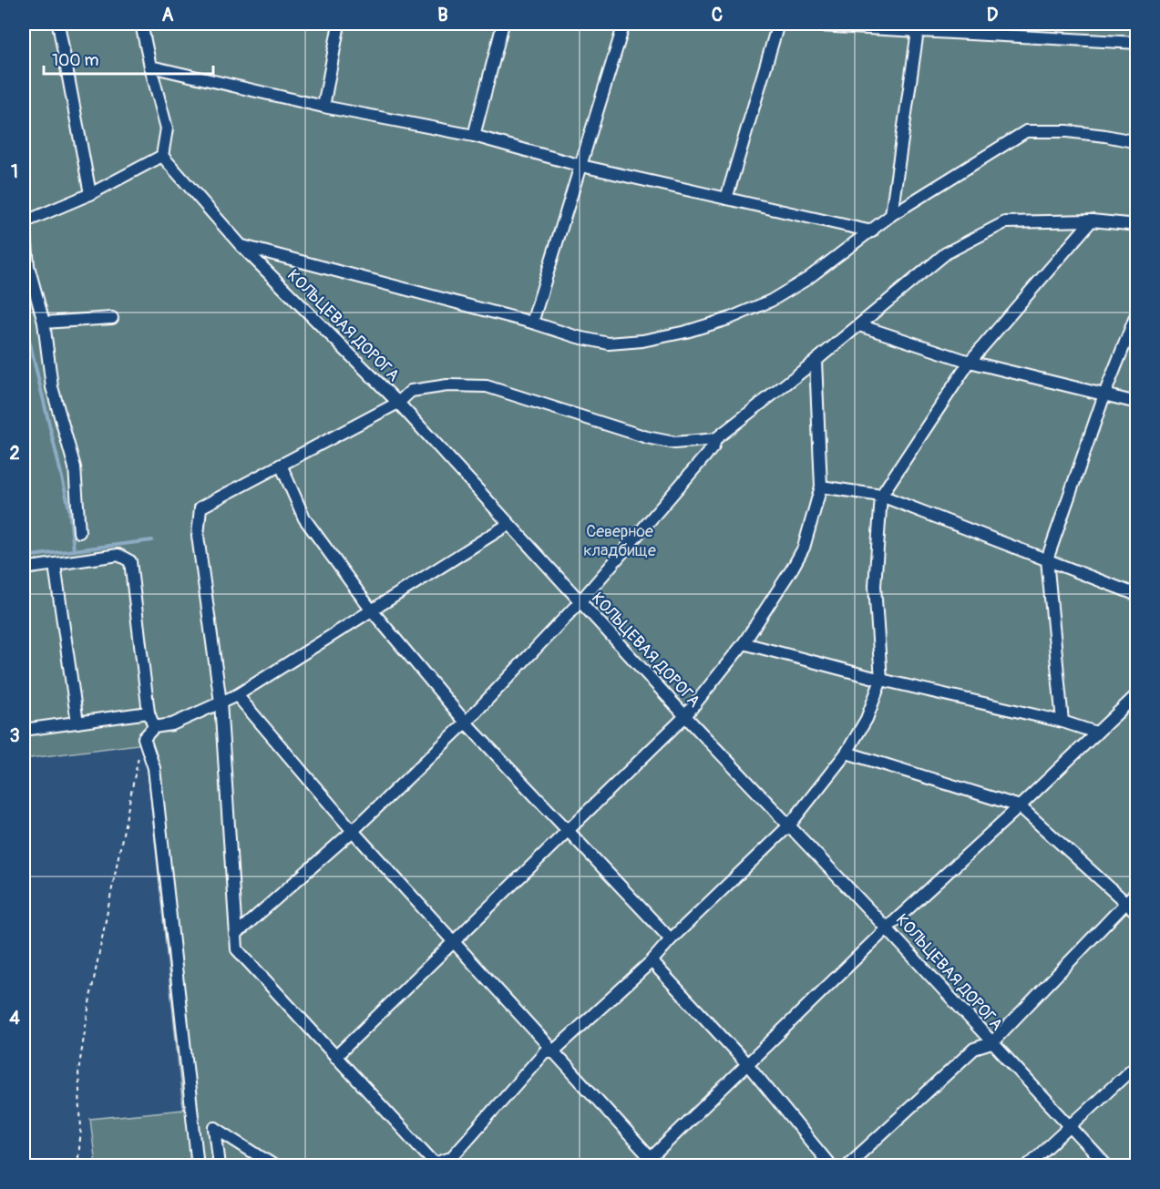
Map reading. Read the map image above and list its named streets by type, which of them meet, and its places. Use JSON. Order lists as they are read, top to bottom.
{
  "streets": {
    "lane": ["КОЛЬЦЕВАЯ ДОРОГА"]
  },
  "parks": ["Северное кладбище"],
  "scale_bar": "100 m",
  "grid": {
    "columns": [
      "A",
      "B",
      "C",
      "D"
    ],
    "rows": [
      "1",
      "2",
      "3",
      "4"
    ]
  }
}
